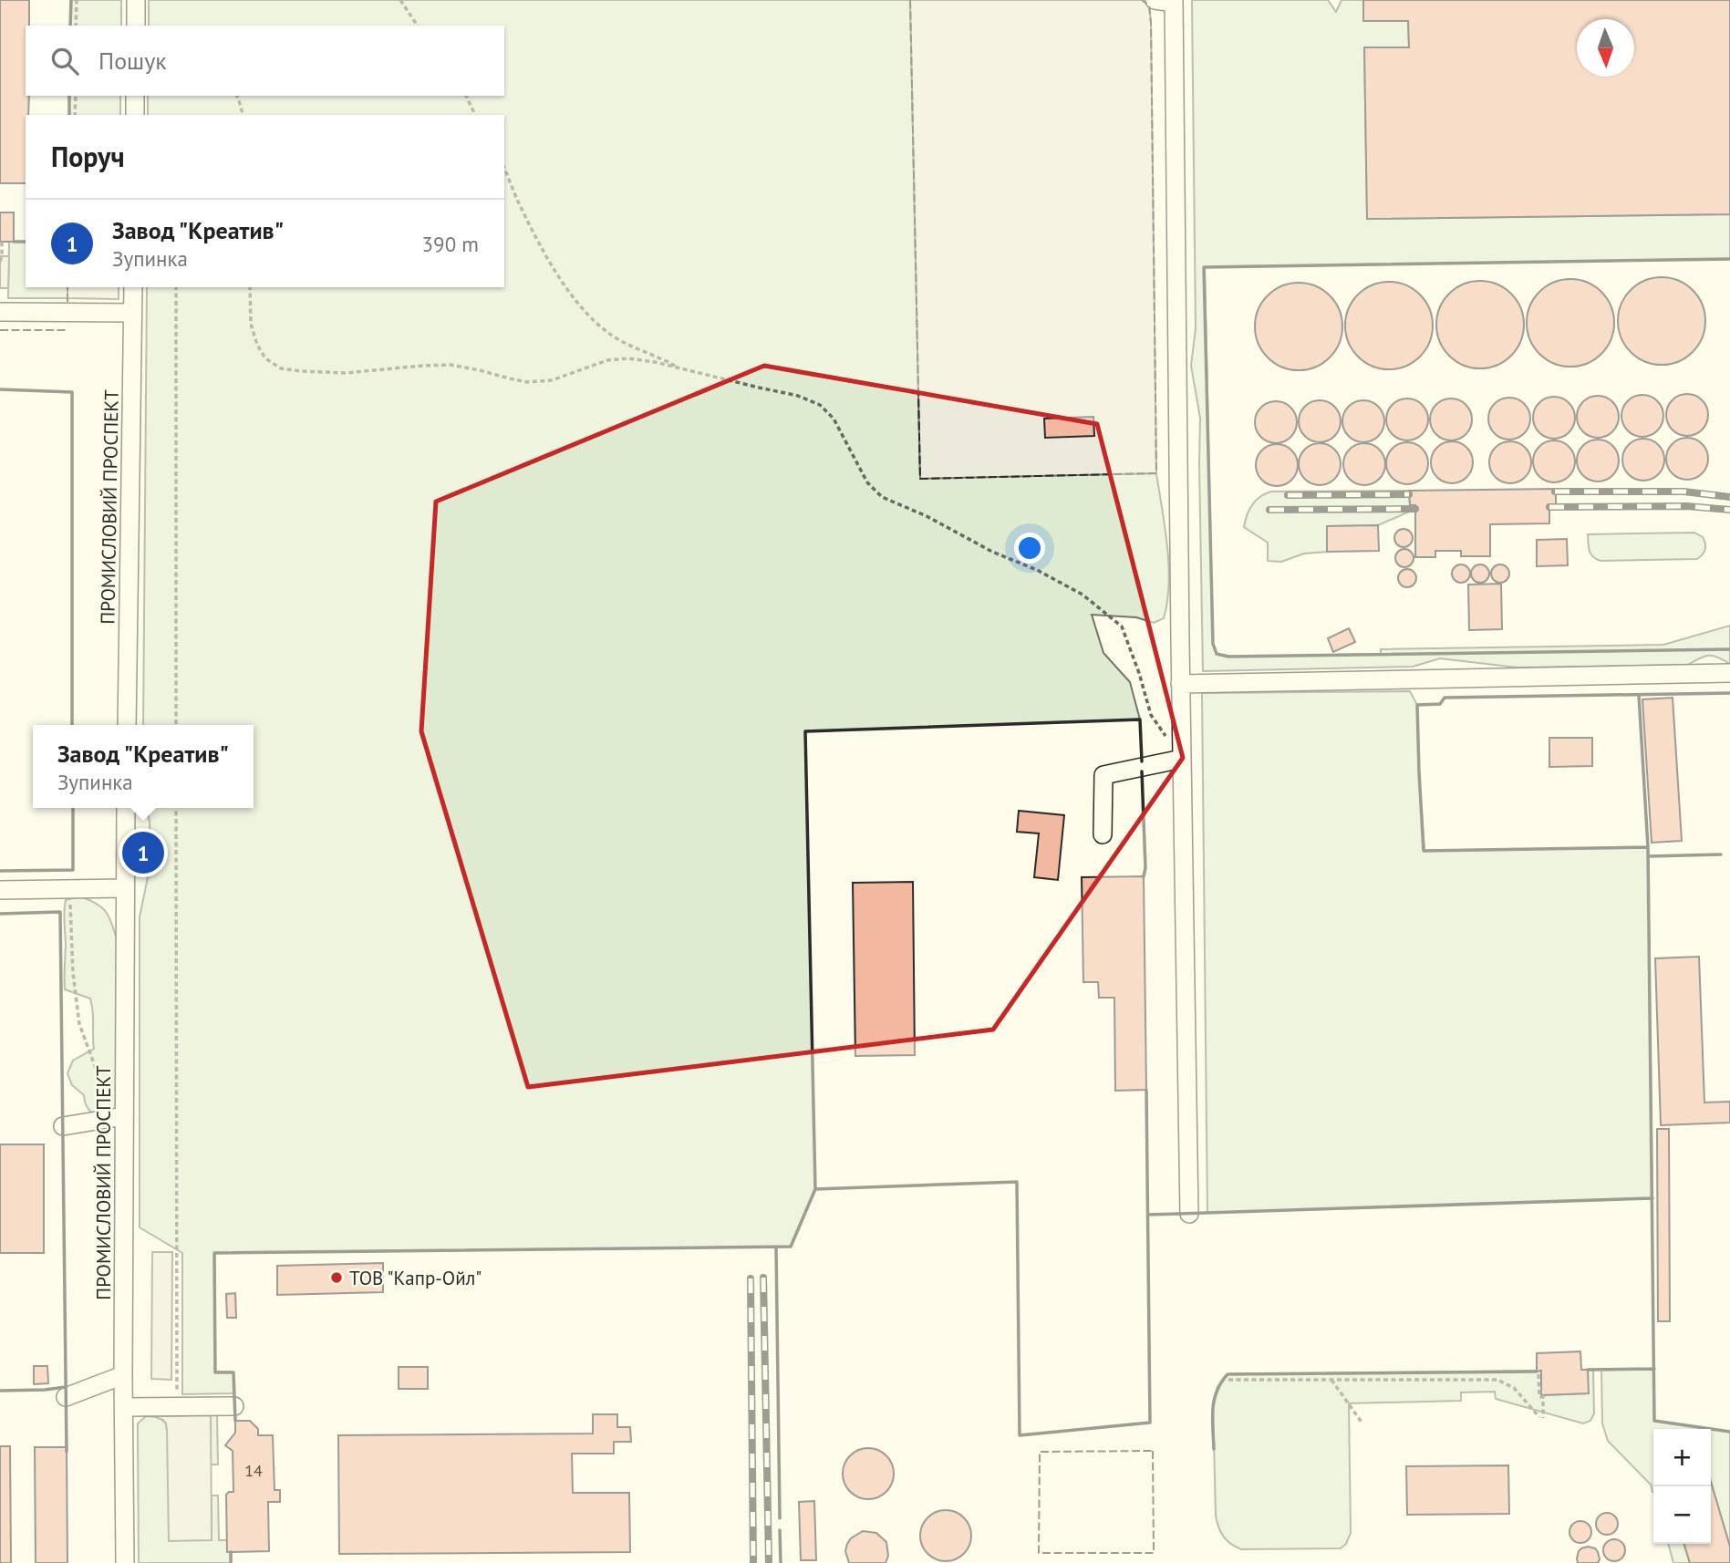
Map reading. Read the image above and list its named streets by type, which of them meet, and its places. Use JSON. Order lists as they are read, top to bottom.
{
  "streets": {
    "street": ["ПРОМИСЛОВИЙ ПРОСПЕКТ"]
  },
  "places": ["ТОВ \"Капр-Ойл\""],
  "house_numbers": ["14"],
  "north": "bottom",
  "page": {
    "search": "Пошук",
    "heading": "Поруч",
    "list": [
      {
        "mark": "1",
        "name": "Завод \"Креатив\"",
        "note": "Зупинка",
        "value": "390 m"
      }
    ],
    "popup": ["Завод \"Креатив\"", "Зупинка"],
    "pins": "1",
    "map_buttons": ["+", "−"]
  }
}
